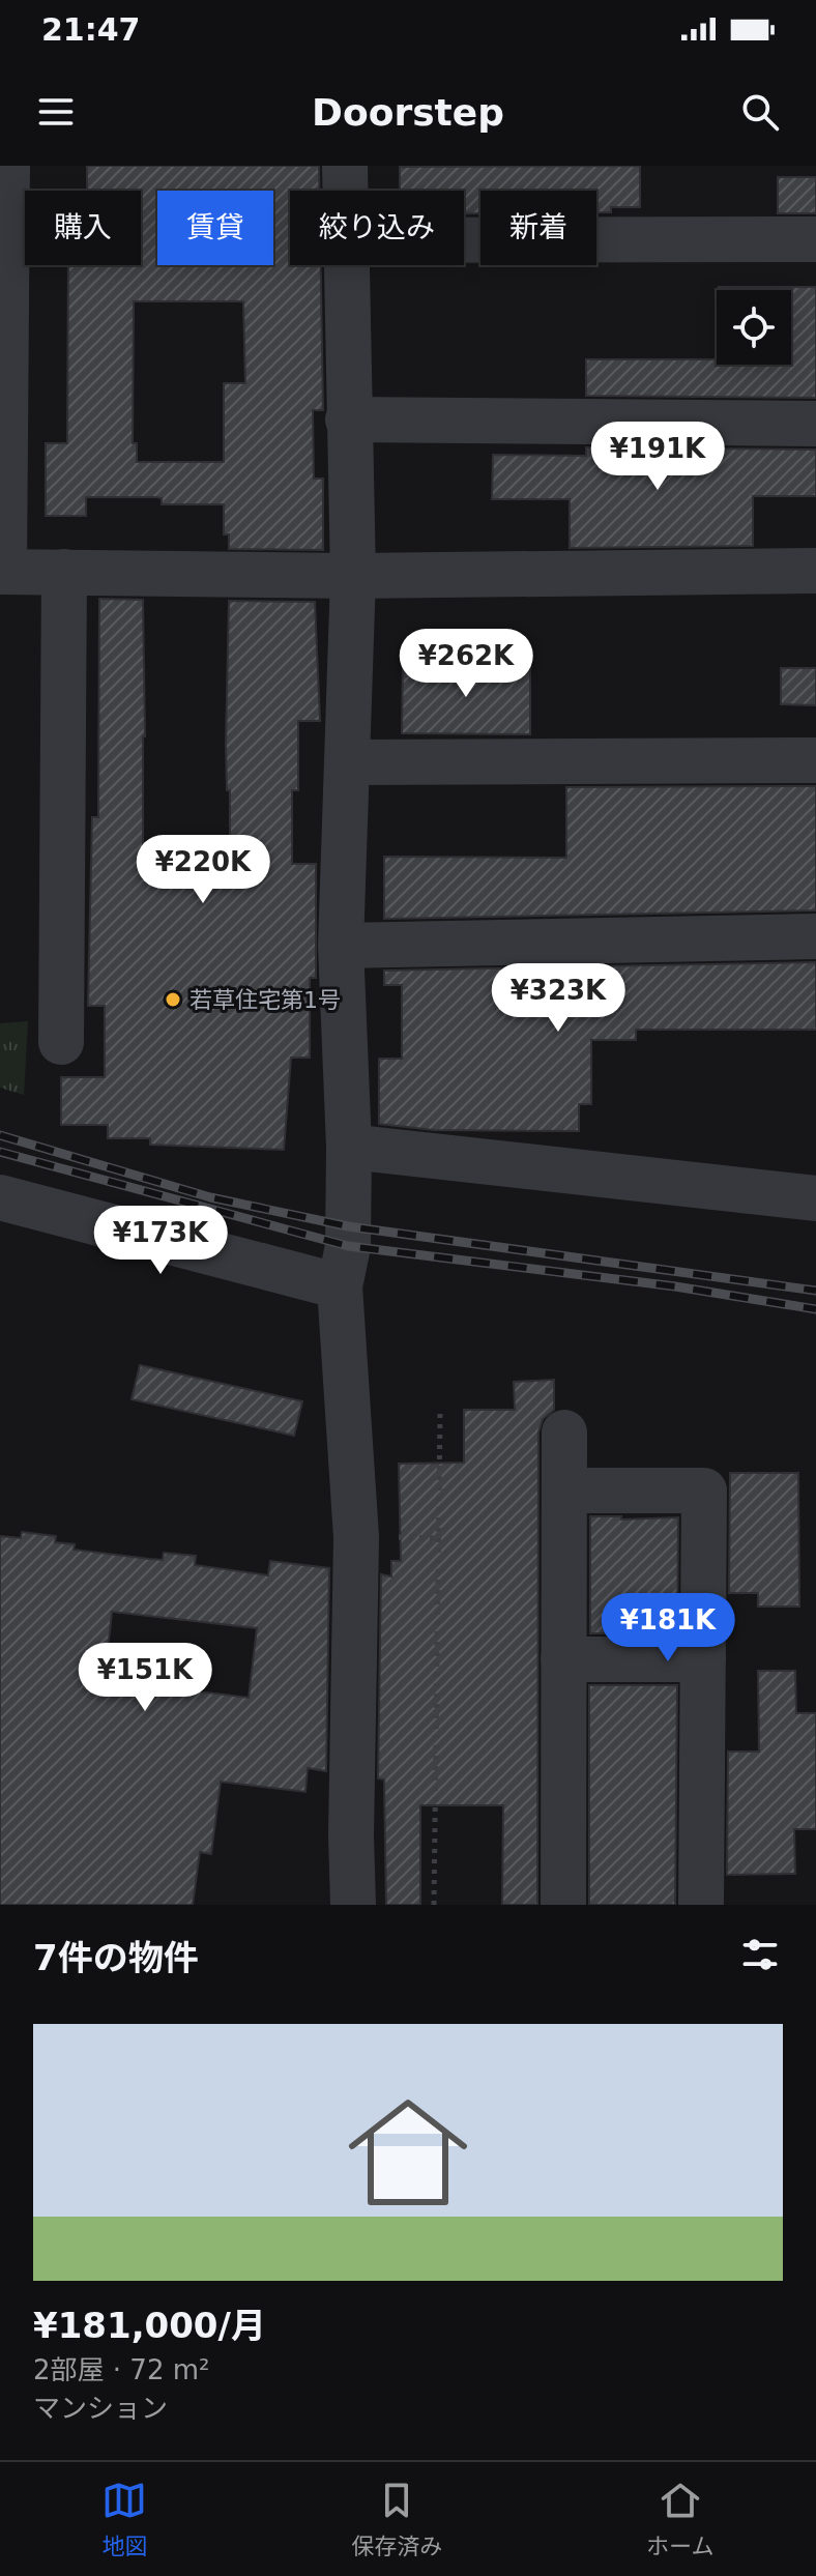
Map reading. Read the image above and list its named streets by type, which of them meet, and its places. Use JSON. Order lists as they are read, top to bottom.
{
  "places": ["若草住宅第1号"],
  "page": {
    "status": "21:47",
    "header": "Doorstep",
    "chip": [
      "購入",
      "賃貸",
      "絞り込み",
      "新着"
    ],
    "price": [
      "¥191K",
      "¥262K",
      "¥220K",
      "¥323K",
      "¥173K",
      "¥181K",
      "¥151K"
    ],
    "heading": "7件の物件",
    "list": [
      {
        "name": "¥181,000/月",
        "note": "2部屋 · 72 m² · マンション"
      }
    ],
    "tabs": ["地図", "保存済み", "ホーム"]
  }
}
